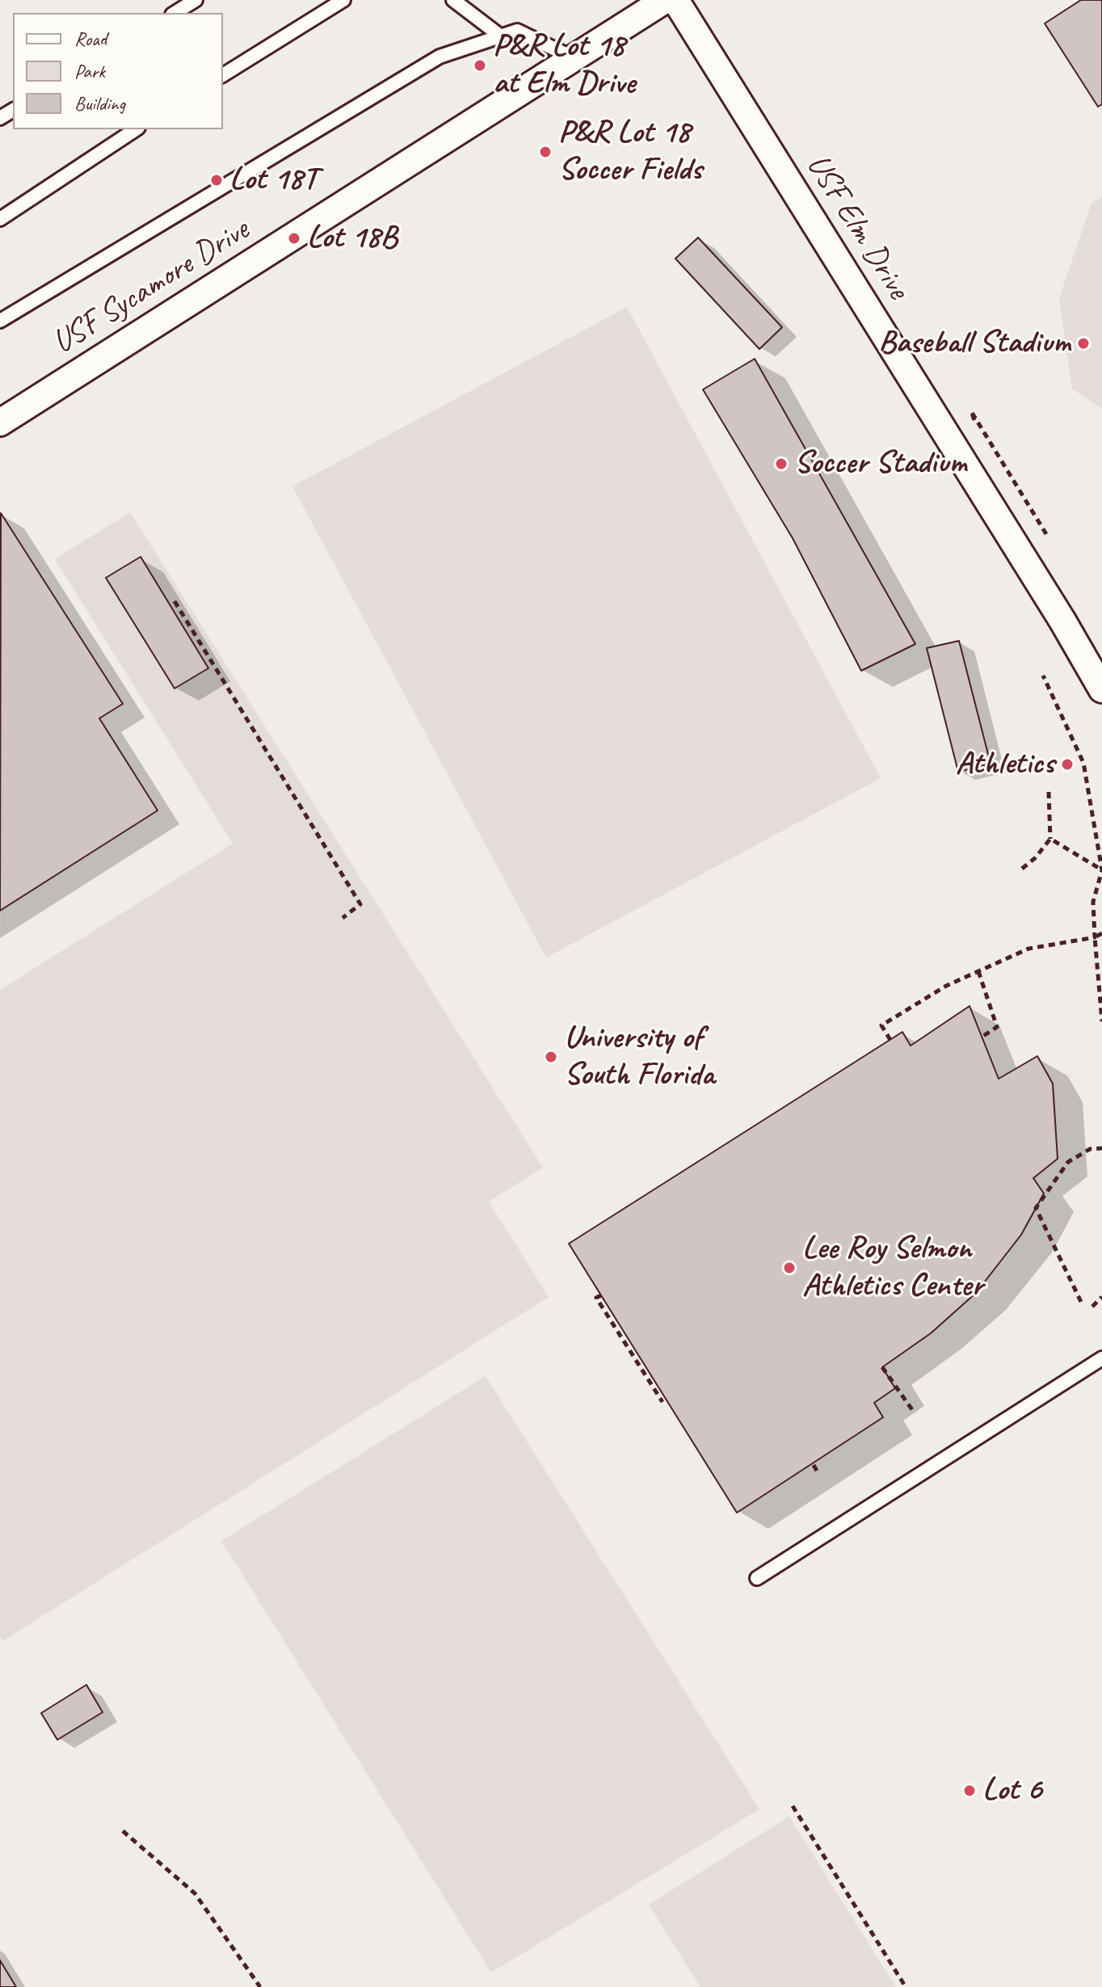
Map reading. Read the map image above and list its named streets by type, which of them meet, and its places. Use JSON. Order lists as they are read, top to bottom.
{
  "streets": {
    "street": ["USF Elm Drive", "USF Sycamore Drive"]
  },
  "places": [
    "P&R Lot 18 at Elm Drive",
    "P&R Lot 18 Soccer Fields",
    "Lot 18T",
    "Lot 18B",
    "Baseball Stadium",
    "Soccer Stadium",
    "Athletics",
    "University of South Florida",
    "Lee Roy Selmon Athletics Center",
    "Lot 6"
  ],
  "legend": ["Road", "Park", "Building"]
}
